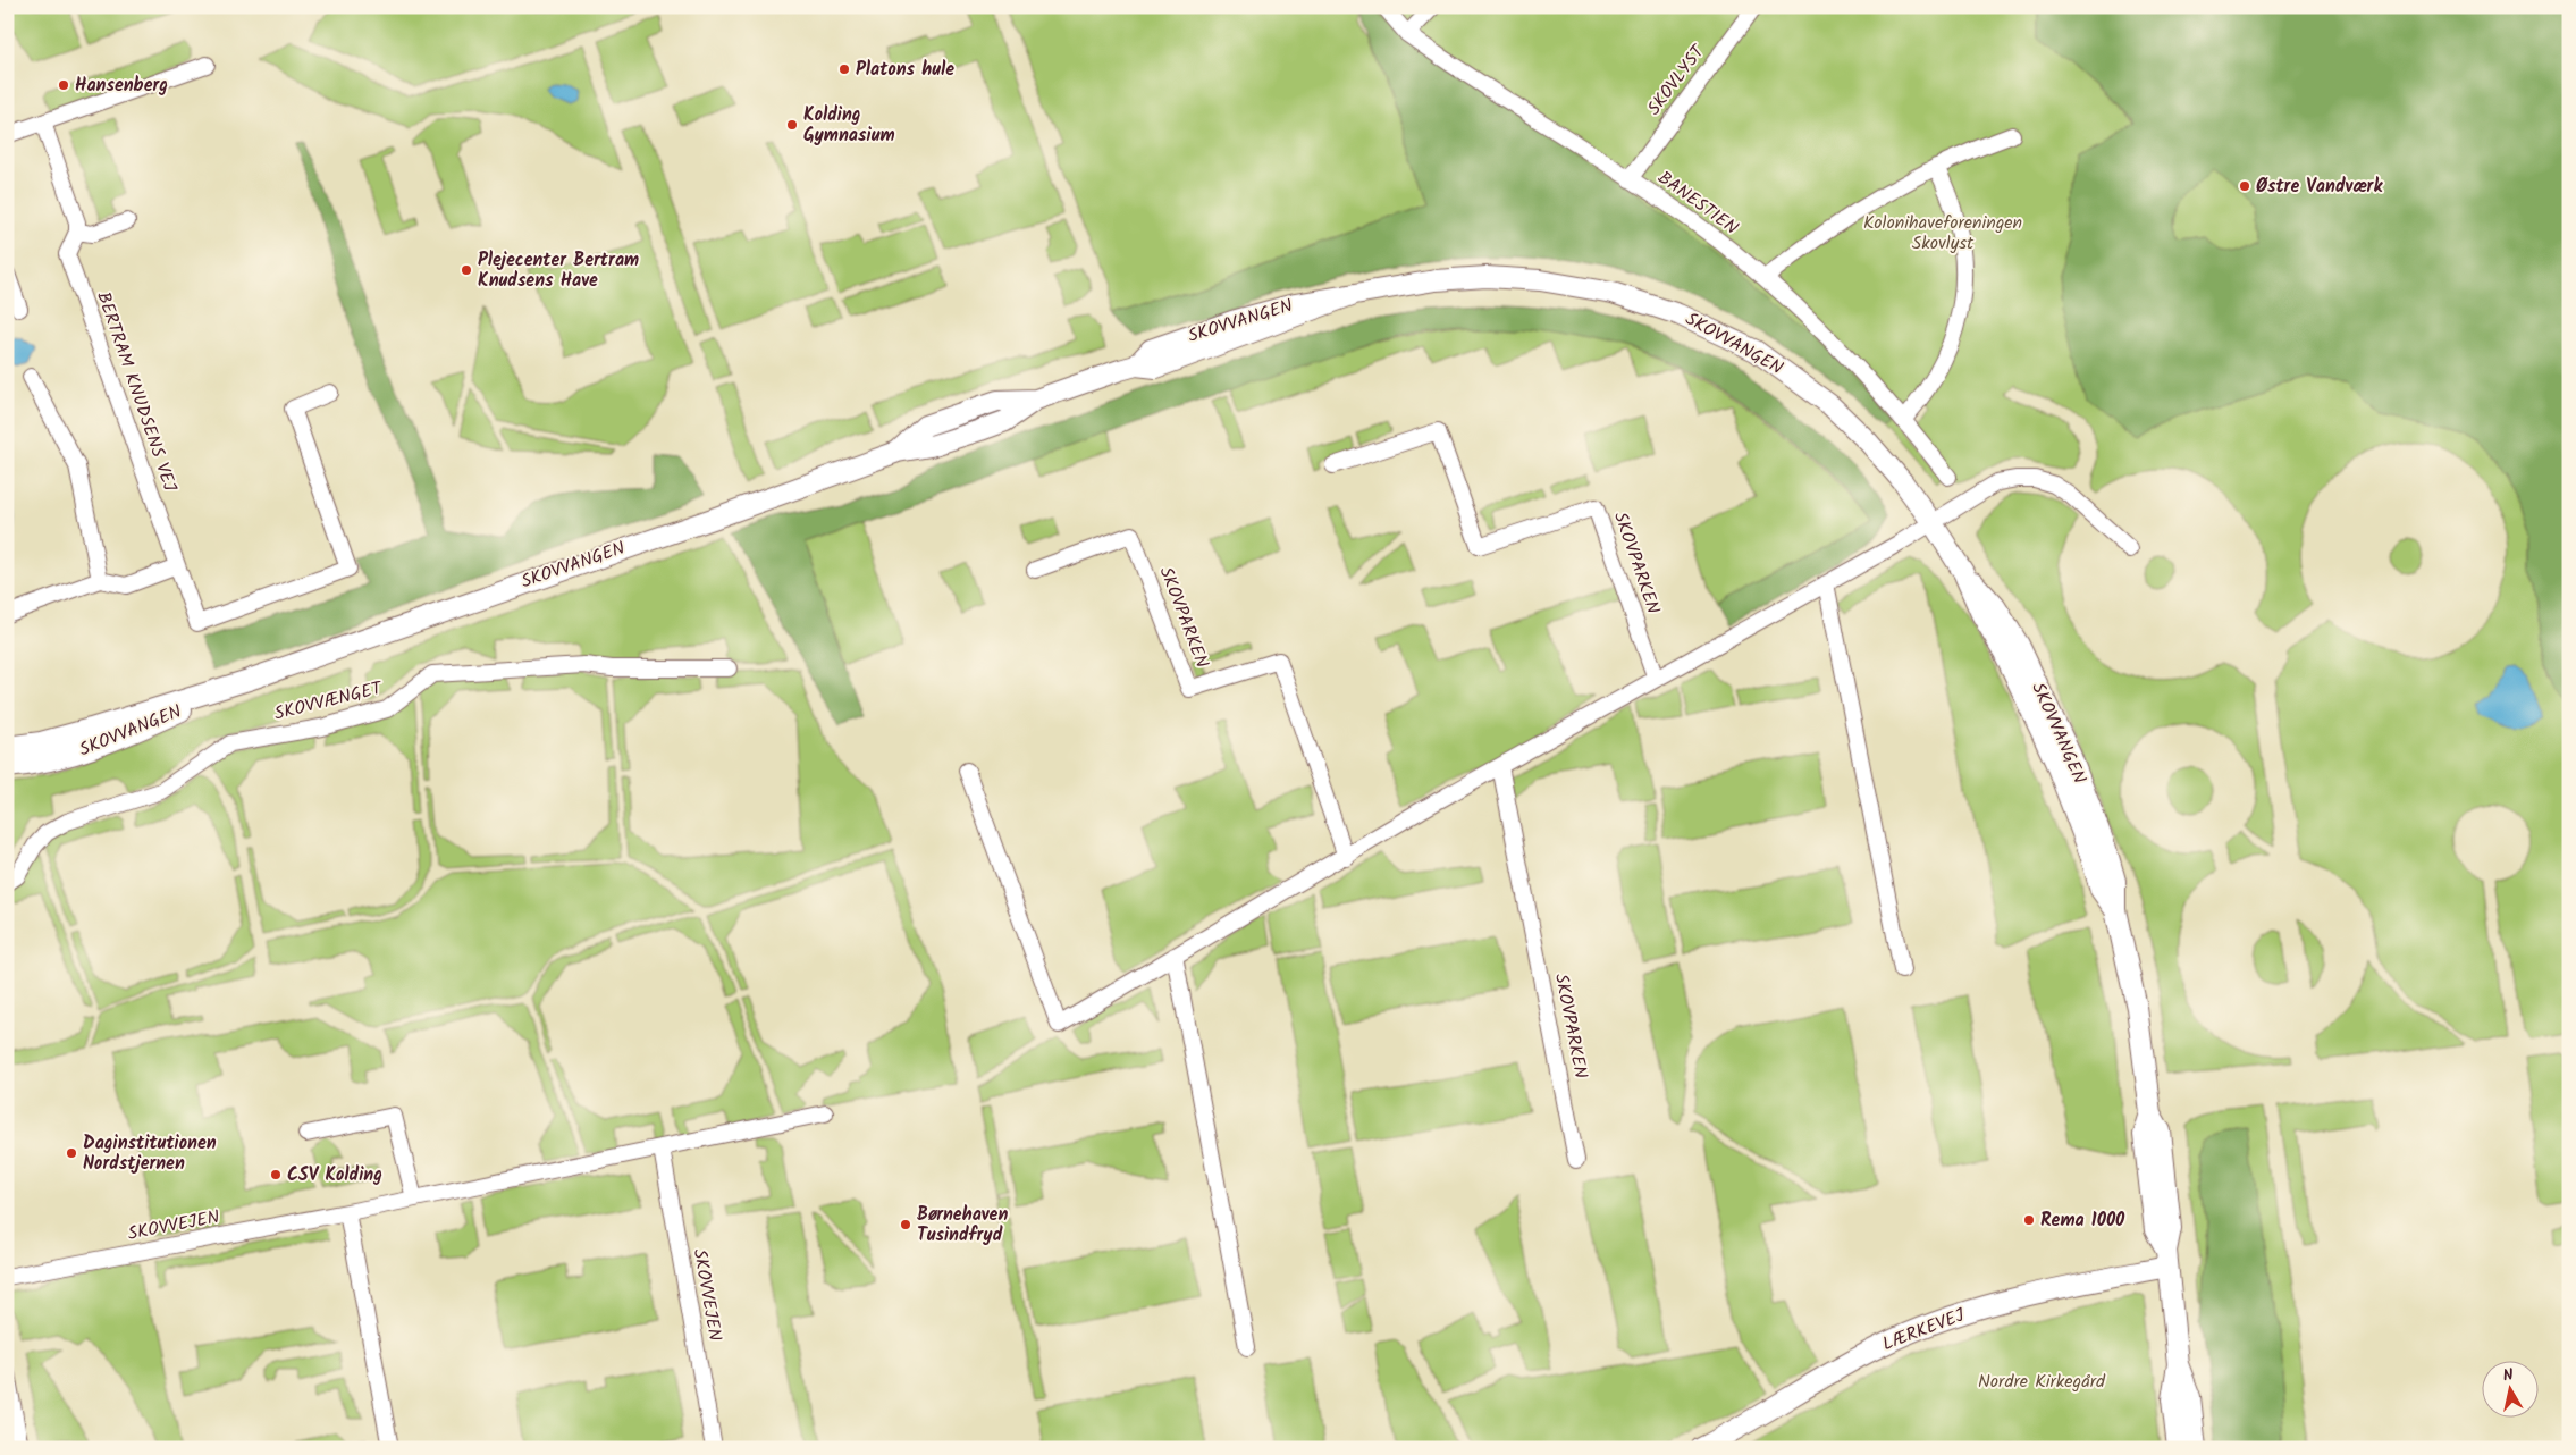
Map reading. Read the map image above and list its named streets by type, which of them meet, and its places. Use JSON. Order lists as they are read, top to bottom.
{
  "streets": {
    "street": [
      "SKOVLYST",
      "BANESTIEN",
      "SKOVVANGEN",
      "BERTRAM KNUDSENS VEJ",
      "SKOVPARKEN",
      "SKOVVÆNGET",
      "SKOVVEJEN",
      "LÆRKEVEJ"
    ]
  },
  "crossings": [
    ["SKOVLYST", "BANESTIEN"],
    ["SKOVVANGEN", "LÆRKEVEJ"]
  ],
  "parks": ["Kolonihaveforeningen Skovlyst", "Nordre Kirkegård"],
  "places": [
    "Platons hule",
    "Hansenberg",
    "Kolding Gymnasium",
    "Østre Vandværk",
    "Plejecenter Bertram Knudsens Have",
    "Daginstitutionen Nordstjernen",
    "CSV Kolding",
    "Rema 1000",
    "Børnehaven Tusindfryd"
  ],
  "north": "top"
}
